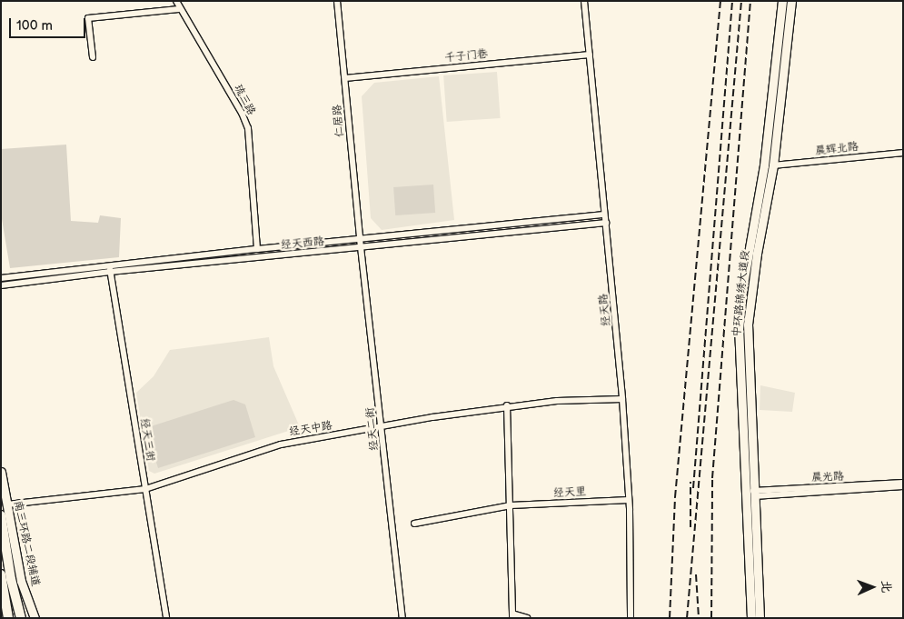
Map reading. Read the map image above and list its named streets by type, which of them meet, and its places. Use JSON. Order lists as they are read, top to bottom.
{
  "streets": {
    "main road": ["中环路锦绣大道段", "南三环路二段辅道"],
    "street": [
      "千子门巷",
      "琉三路",
      "仁居路",
      "晨辉北路",
      "经天西路",
      "经天路",
      "经天中路",
      "经天二街",
      "经天三街",
      "晨光路",
      "经天里"
    ]
  },
  "crossings": [
    ["千子门巷", "仁居路"],
    ["千子门巷", "经天路"],
    ["琉三路", "经天西路"],
    ["仁居路", "经天西路"],
    ["仁居路", "经天二街"],
    ["晨辉北路", "中环路锦绣大道段"],
    ["经天西路", "经天路"],
    ["经天西路", "经天二街"],
    ["经天西路", "经天三街"],
    ["中环路锦绣大道段", "晨光路"],
    ["经天路", "经天中路"],
    ["经天路", "经天里"],
    ["经天中路", "经天二街"],
    ["经天中路", "经天三街"],
    ["经天中路", "南三环路二段辅道"]
  ],
  "scale_bar": "100 m",
  "north": "right"
}
